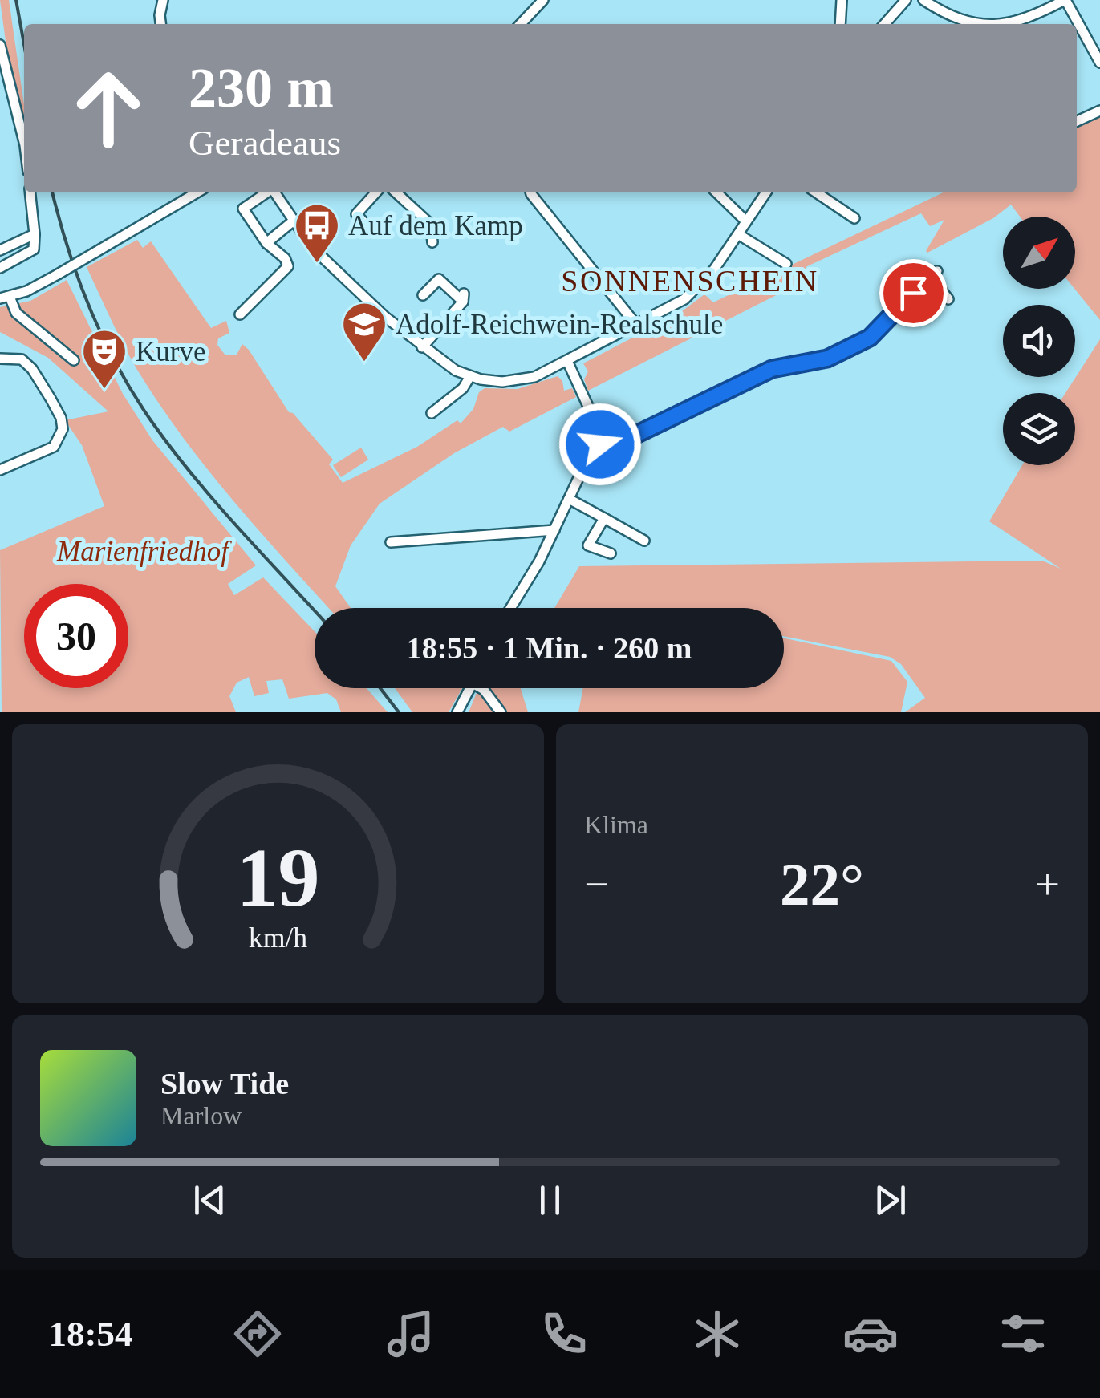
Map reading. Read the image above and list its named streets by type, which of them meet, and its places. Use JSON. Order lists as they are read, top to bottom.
{
  "districts": ["SONNENSCHEIN"],
  "parks": ["Marienfriedhof"],
  "places": {
    "bus stop": ["Auf dem Kamp"],
    "school or university": ["Adolf-Reichwein-Realschule"],
    "theatre": ["Kurve"]
  },
  "north": "top right",
  "page": {
    "turn": ["230 m", "Geradeaus"],
    "limit": "30",
    "trip": "18:55 · 1 Min. · 260 m",
    "tile": "Klima",
    "heat": ["−", "22°", "+"],
    "song": ["Slow Tide", "Marlow"],
    "tabs": "18:54",
    "gauge": ["19", "km/h"]
  }
}
